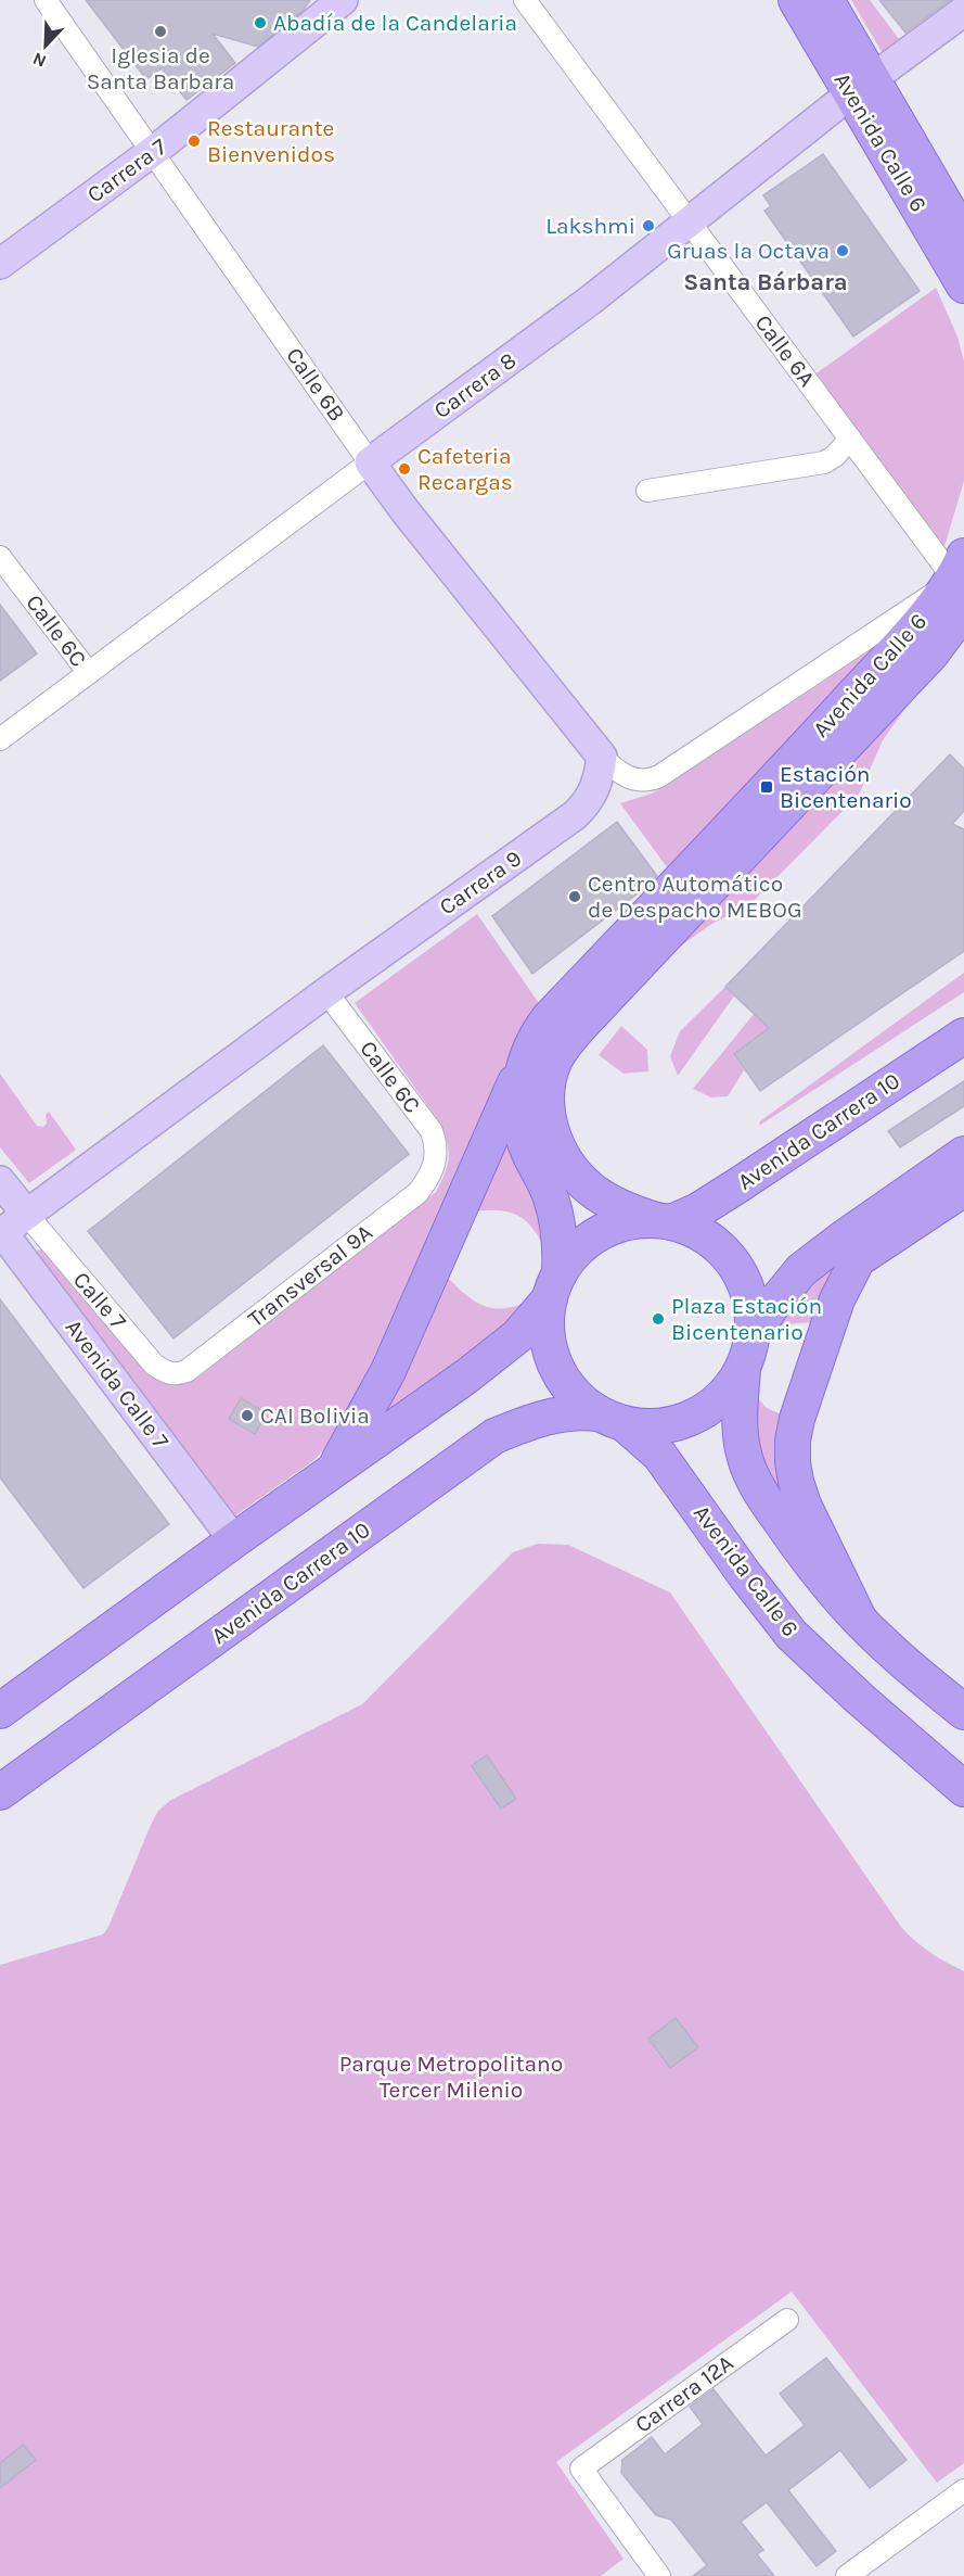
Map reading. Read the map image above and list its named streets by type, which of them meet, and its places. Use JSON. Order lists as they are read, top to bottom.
{
  "streets": {
    "main road": ["Avenida Calle 6", "Avenida Carrera 10"],
    "street": [
      "Carrera 7",
      "Calle 6A",
      "Calle 6B",
      "Carrera 8",
      "Calle 6C",
      "Carrera 9",
      "Transversal 9A",
      "Calle 7",
      "Avenida Calle 7",
      "Carrera 12A"
    ]
  },
  "crossings": [
    ["Avenida Calle 6", "Calle 6A"],
    ["Avenida Calle 6", "Carrera 8"],
    ["Avenida Calle 6", "Avenida Carrera 10"],
    ["Carrera 7", "Calle 6B"],
    ["Calle 6A", "Carrera 8"],
    ["Calle 6B", "Carrera 8"],
    ["Calle 6B", "Carrera 9"],
    ["Carrera 8", "Calle 6C"],
    ["Calle 6C", "Carrera 9"],
    ["Calle 6C", "Transversal 9A"],
    ["Carrera 9", "Calle 7"],
    ["Carrera 9", "Avenida Calle 7"],
    ["Transversal 9A", "Calle 7"]
  ],
  "districts": ["Santa Bárbara"],
  "parks": ["Parque Metropolitano Tercer Milenio"],
  "places": {
    "other": [
      "Abadía de la Candelaria",
      "Iglesia de Santa Barbara",
      "Restaurante Bienvenidos",
      "Lakshmi",
      "Gruas la Octava",
      "Cafeteria Recargas",
      "Centro Automático de Despacho MEBOG",
      "Plaza Estación Bicentenario",
      "CAI Bolivia"
    ],
    "transit": ["Estación Bicentenario"]
  },
  "north": "bottom left"
}
